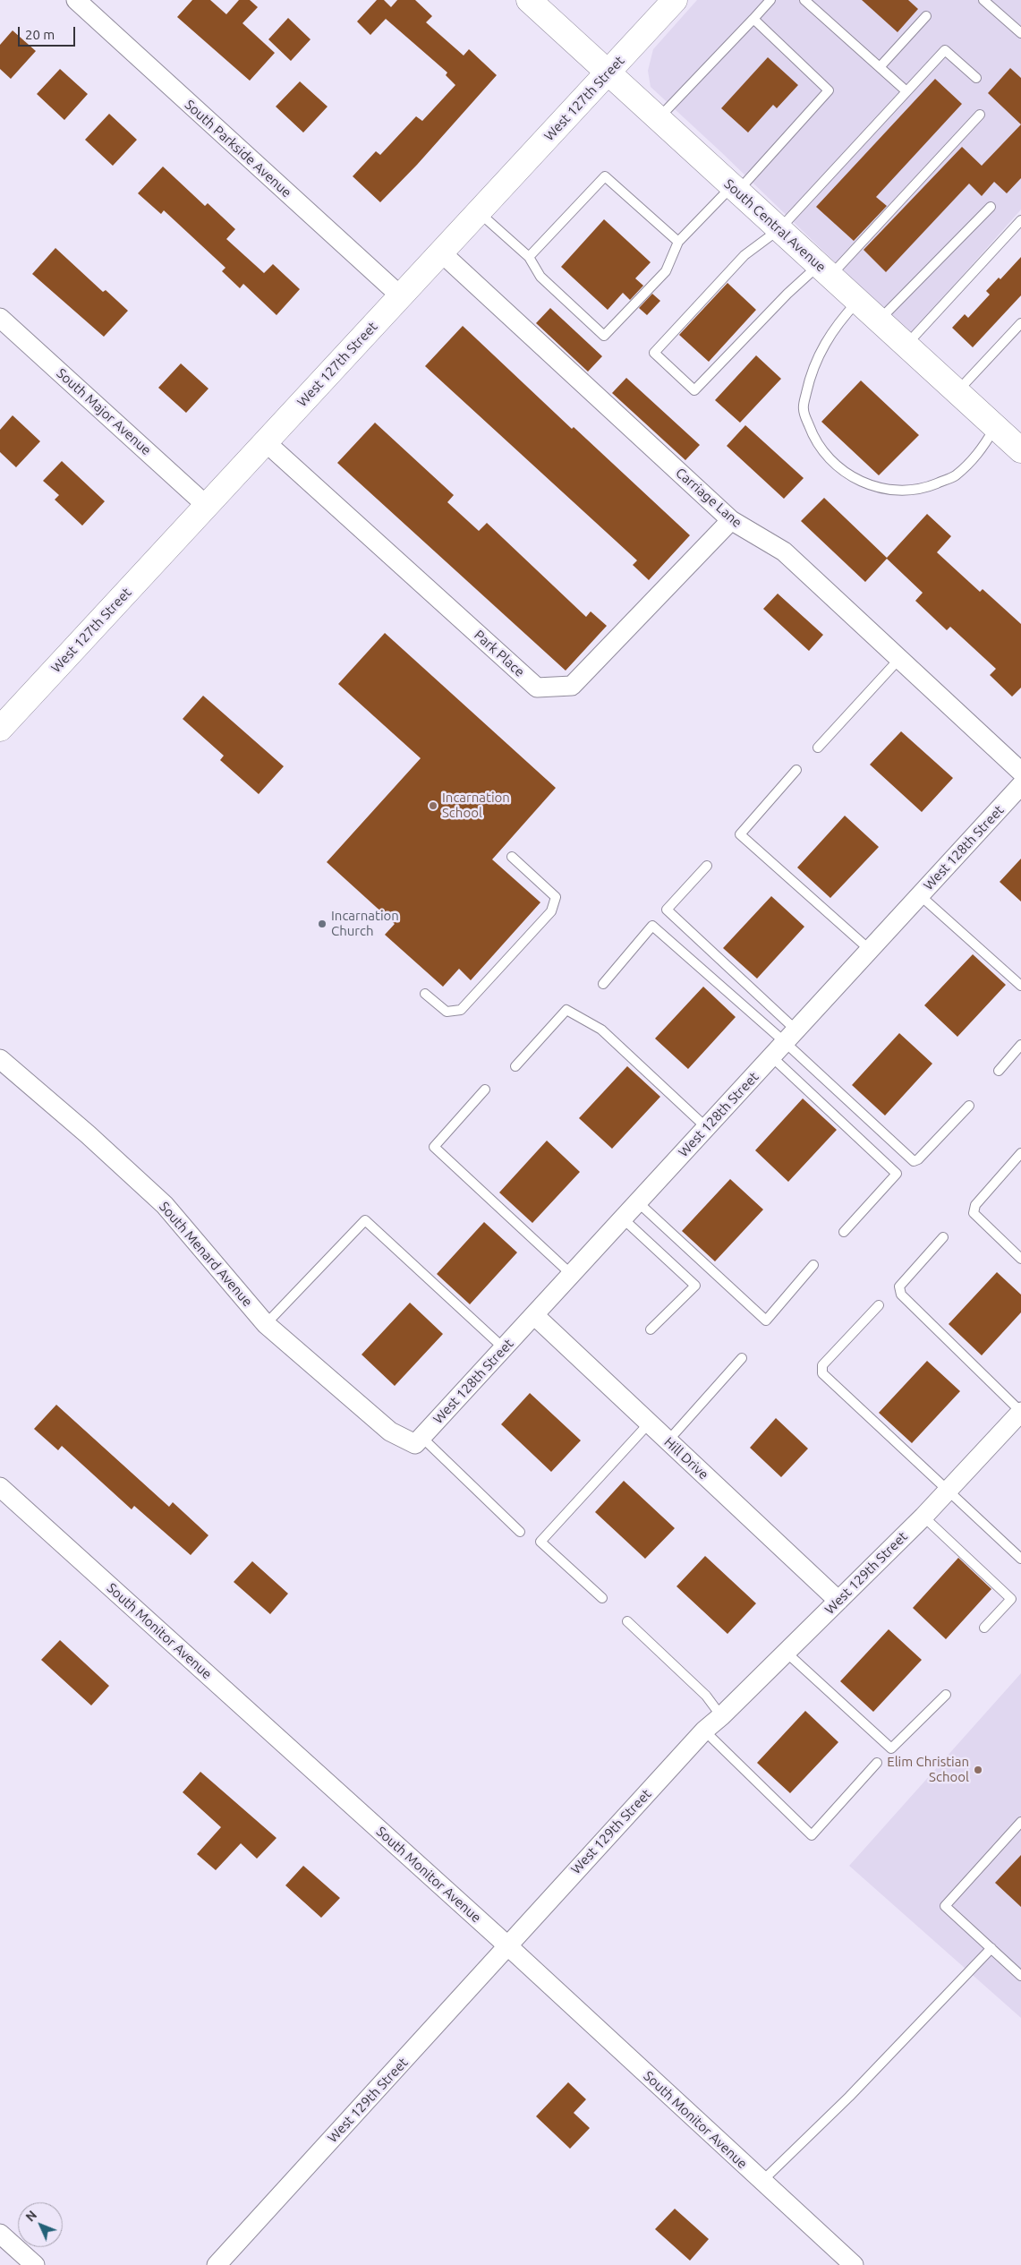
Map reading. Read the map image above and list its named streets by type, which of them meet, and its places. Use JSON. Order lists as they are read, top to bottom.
{
  "streets": {
    "main road": ["West 127th Street", "South Central Avenue"],
    "street": [
      "South Parkside Avenue",
      "South Major Avenue",
      "Carriage Lane",
      "Park Place",
      "West 128th Street",
      "South Menard Avenue",
      "Hill Drive",
      "West 129th Street",
      "South Monitor Avenue"
    ]
  },
  "crossings": [
    ["West 127th Street", "South Parkside Avenue"],
    ["West 127th Street", "South Central Avenue"],
    ["West 127th Street", "South Major Avenue"],
    ["West 127th Street", "Carriage Lane"],
    ["West 127th Street", "Park Place"],
    ["Carriage Lane", "Park Place"],
    ["West 128th Street", "South Menard Avenue"],
    ["West 128th Street", "Hill Drive"],
    ["Hill Drive", "West 129th Street"],
    ["West 129th Street", "South Monitor Avenue"]
  ],
  "places": ["Incarnation School", "Incarnation Church", "Elim Christian School"],
  "scale_bar": "20 m",
  "north": "top left"
}
